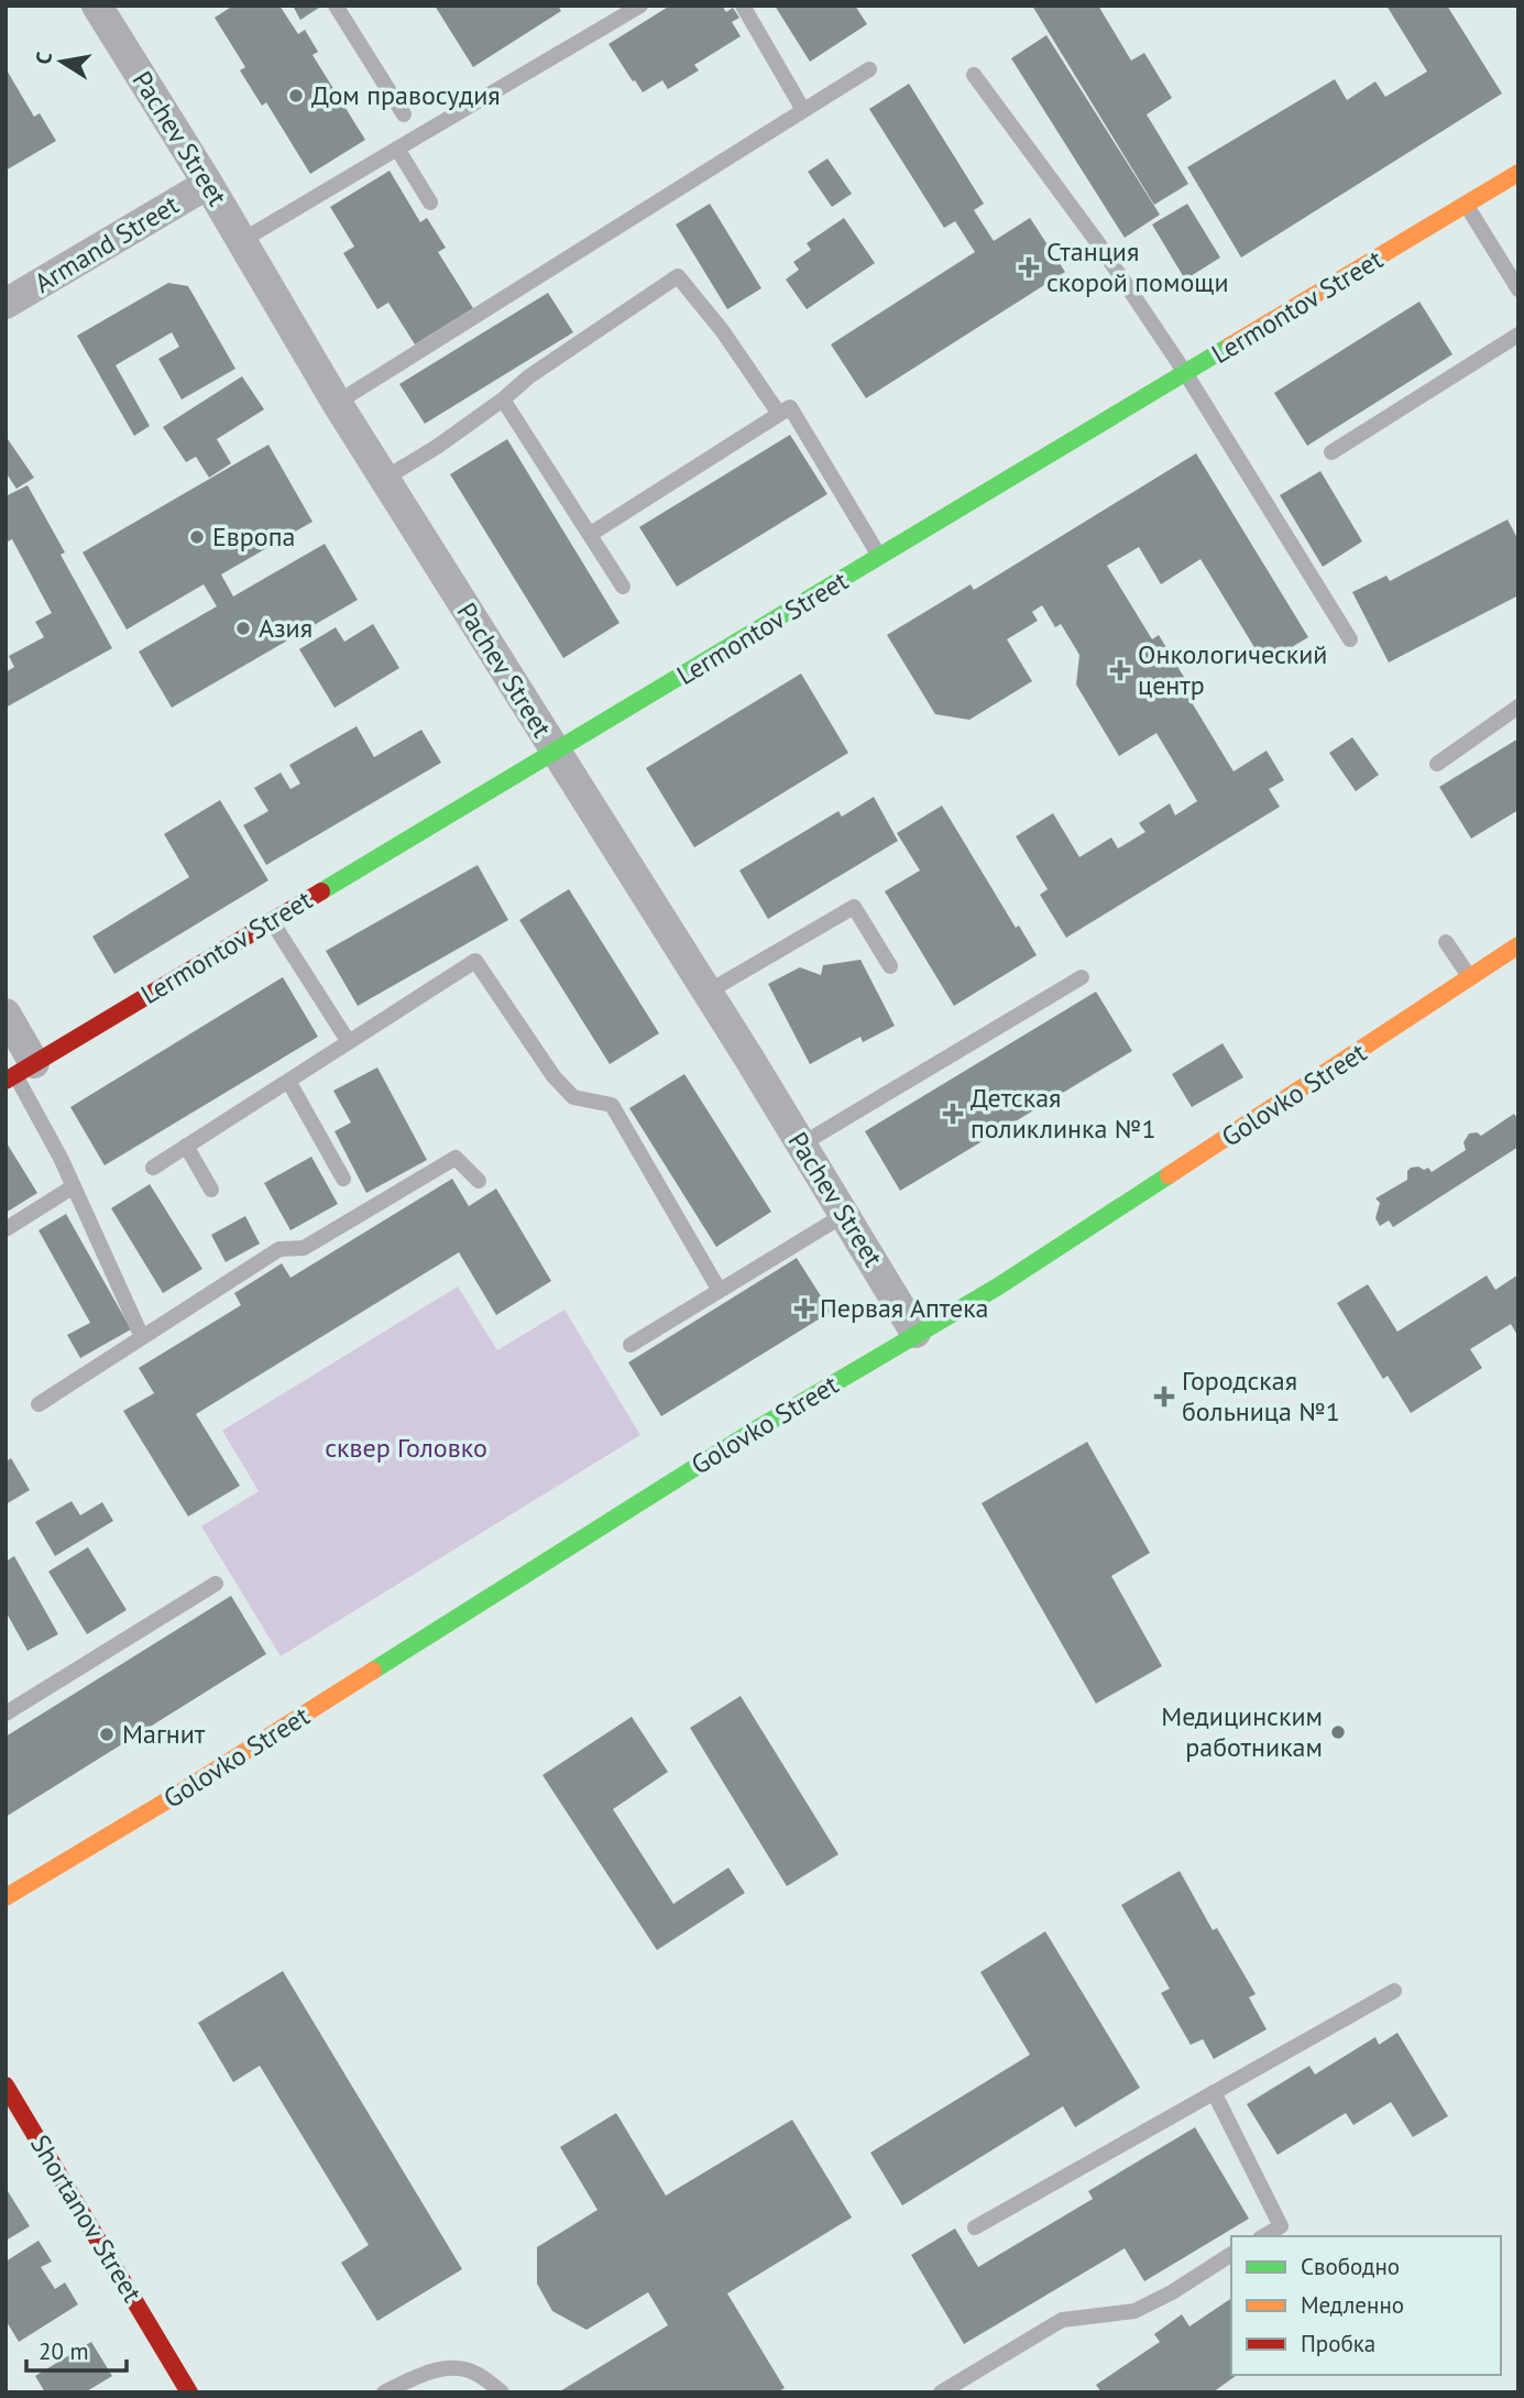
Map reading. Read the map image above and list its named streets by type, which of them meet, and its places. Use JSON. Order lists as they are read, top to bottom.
{
  "streets": {
    "street": [
      "Pachev Street",
      "Armand Street",
      "Lermontov Street",
      "Golovko Street",
      "Shortanov Street"
    ]
  },
  "crossings": [
    ["Pachev Street", "Armand Street"],
    ["Pachev Street", "Lermontov Street"],
    ["Pachev Street", "Golovko Street"]
  ],
  "parks": ["сквер Головко"],
  "places": {
    "other": [
      "Дом правосудия",
      "Европа",
      "Азия",
      "Медицинским работникам",
      "Магнит"
    ],
    "health": [
      "Станция скорой помощи",
      "Онкологический центр",
      "Детская поликлинка №1",
      "Первая Аптека",
      "Городская больница №1"
    ]
  },
  "legend": ["Свободно", "Медленно", "Пробка"],
  "scale_bar": "20 m",
  "north": "left"
}
